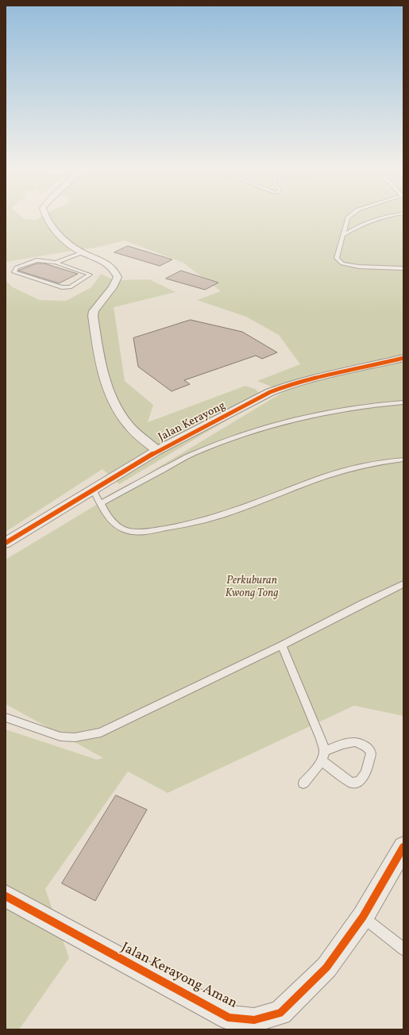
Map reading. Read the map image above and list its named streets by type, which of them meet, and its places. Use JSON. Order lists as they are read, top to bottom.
{
  "streets": {
    "street": ["Jalan Kerayong", "Jalan Kerayong Aman"]
  },
  "parks": ["Perkuburan Kwong Tong"]
}
